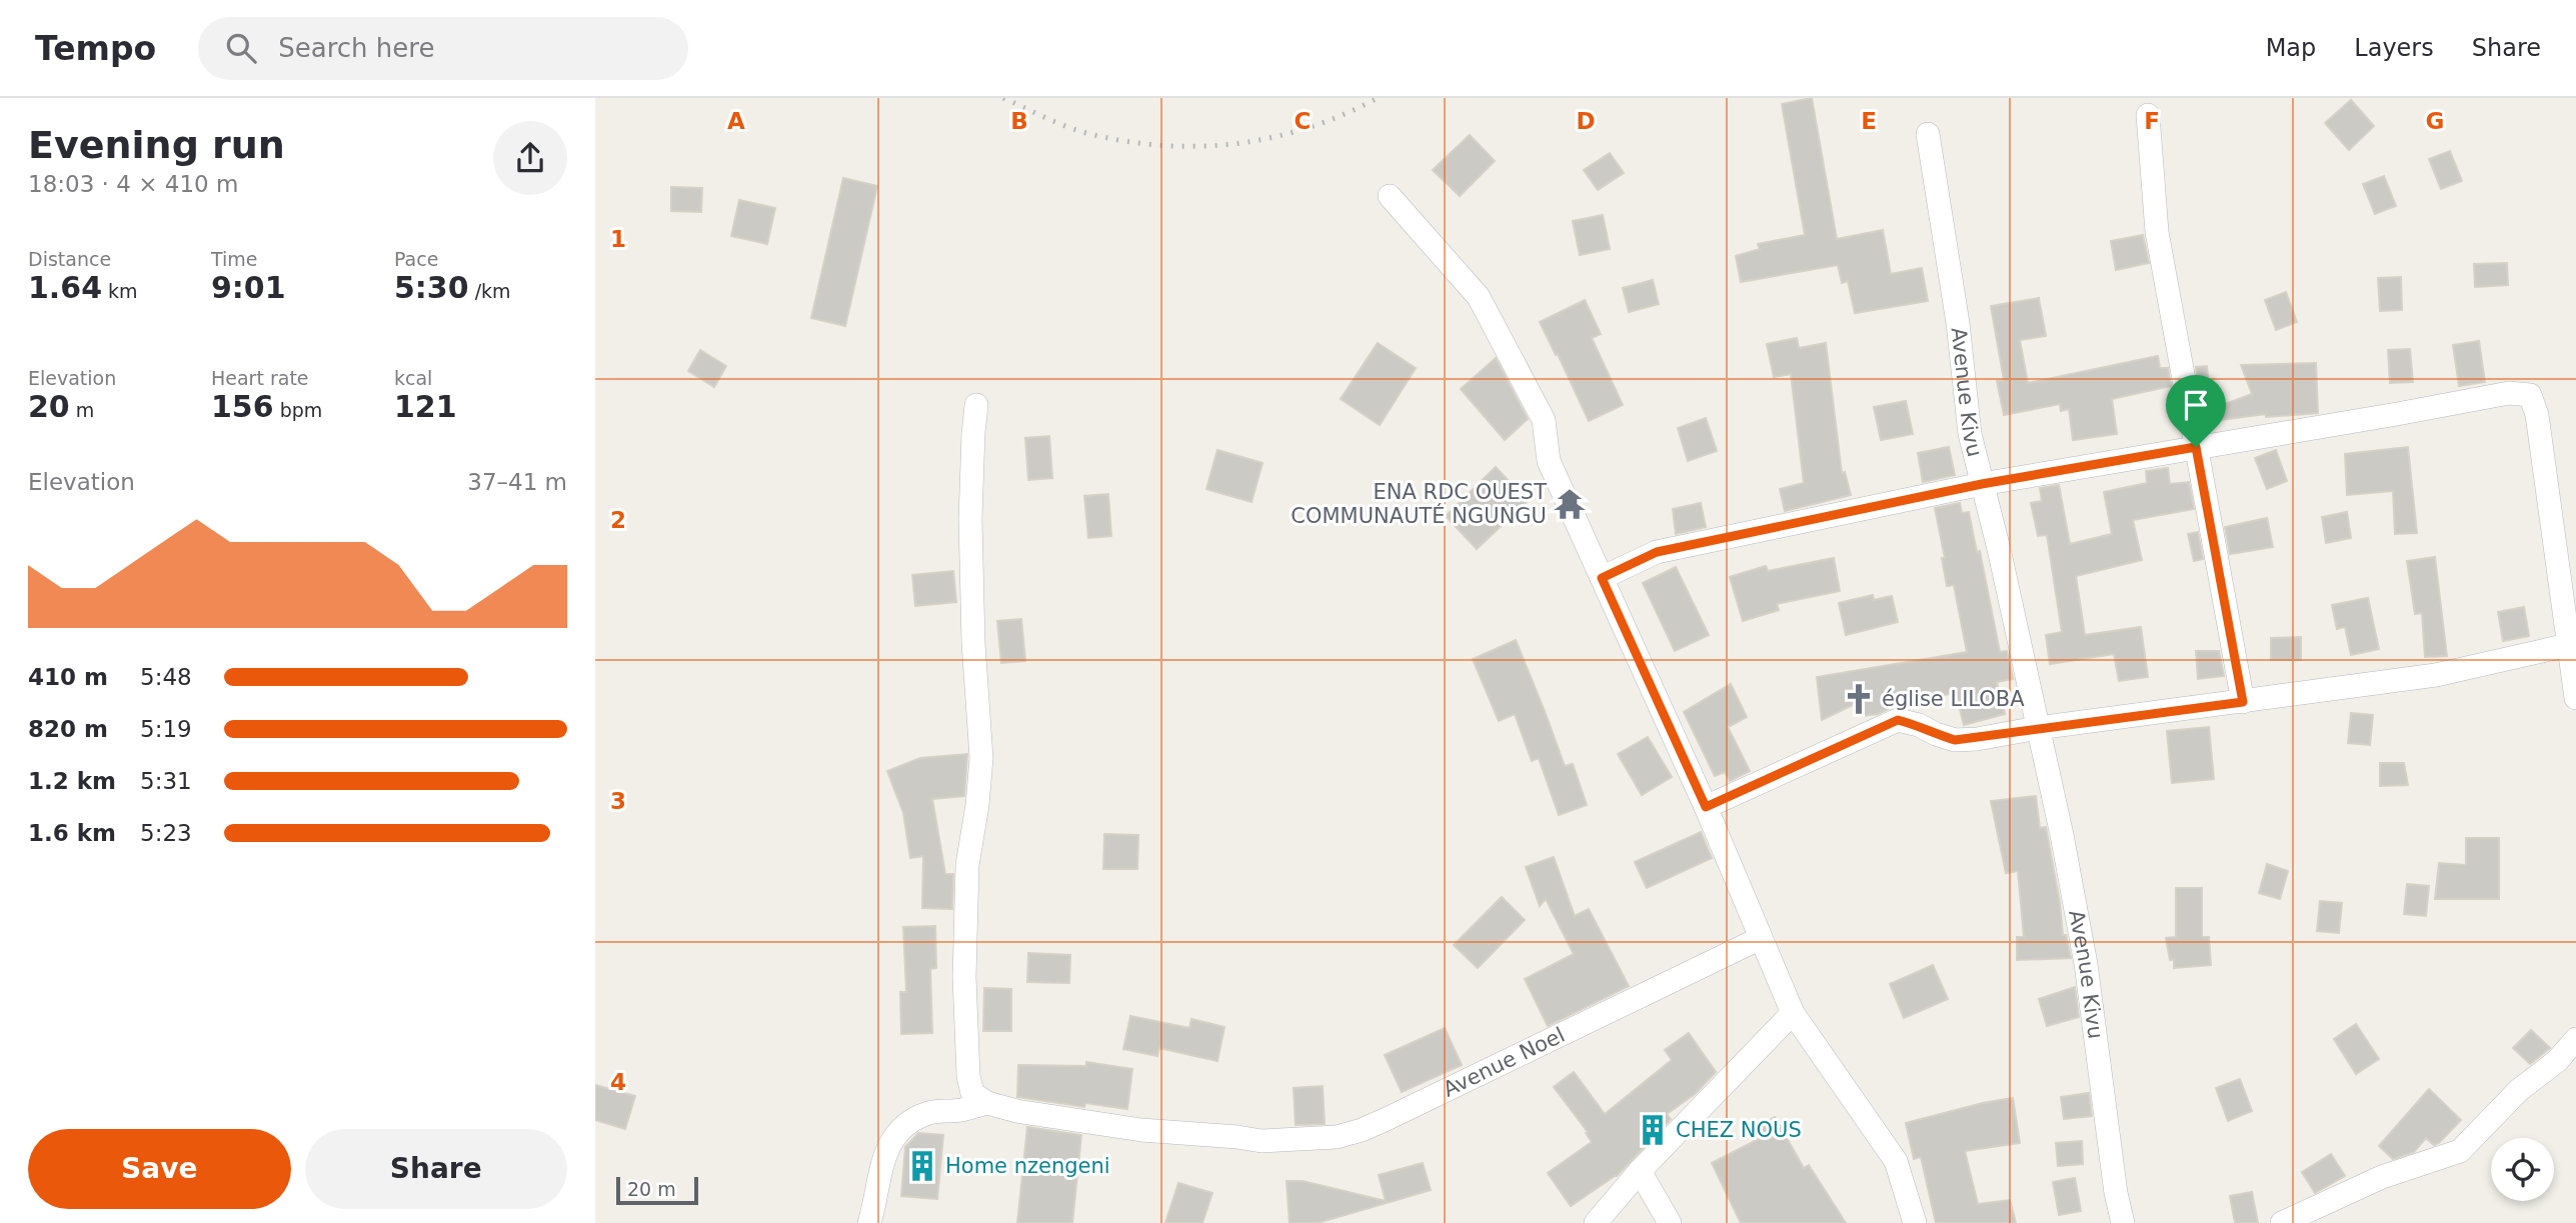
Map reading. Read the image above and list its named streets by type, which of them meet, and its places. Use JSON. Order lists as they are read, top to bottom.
{
  "streets": {
    "street": ["Avenue Kivu", "Avenue Noel"]
  },
  "places": {
    "temple": ["ENA RDC OUEST COMMUNAUTÉ NGUNGU"],
    "church": ["église LILOBA"],
    "building": ["CHEZ NOUS", "Home nzengeni"]
  },
  "scale_bar": "20 m",
  "page": {
    "header": "Tempo",
    "search": "Search here",
    "nav": ["Map", "Layers", "Share"],
    "heading": ["Evening run", "18:03 · 4 × 410 m"],
    "stats": [
      ["Distance", "1.64 km"],
      ["Time", "9:01"],
      ["Pace", "5:30 /km"],
      ["Elevation", "20 m"],
      ["Heart rate", "156 bpm"],
      ["kcal", "121"]
    ],
    "chart": ["Elevation", "37–41 m"],
    "list": [
      {
        "name": "410 m",
        "note": "5:48"
      },
      {
        "name": "820 m",
        "note": "5:19"
      },
      {
        "name": "1.2 km",
        "note": "5:31"
      },
      {
        "name": "1.6 km",
        "note": "5:23"
      }
    ],
    "buttons": ["Save", "Share"],
    "scale": "20 m"
  },
  "grid": {
    "columns": [
      "A",
      "B",
      "C",
      "D",
      "E",
      "F",
      "G"
    ],
    "rows": [
      "1",
      "2",
      "3",
      "4"
    ]
  }
}
